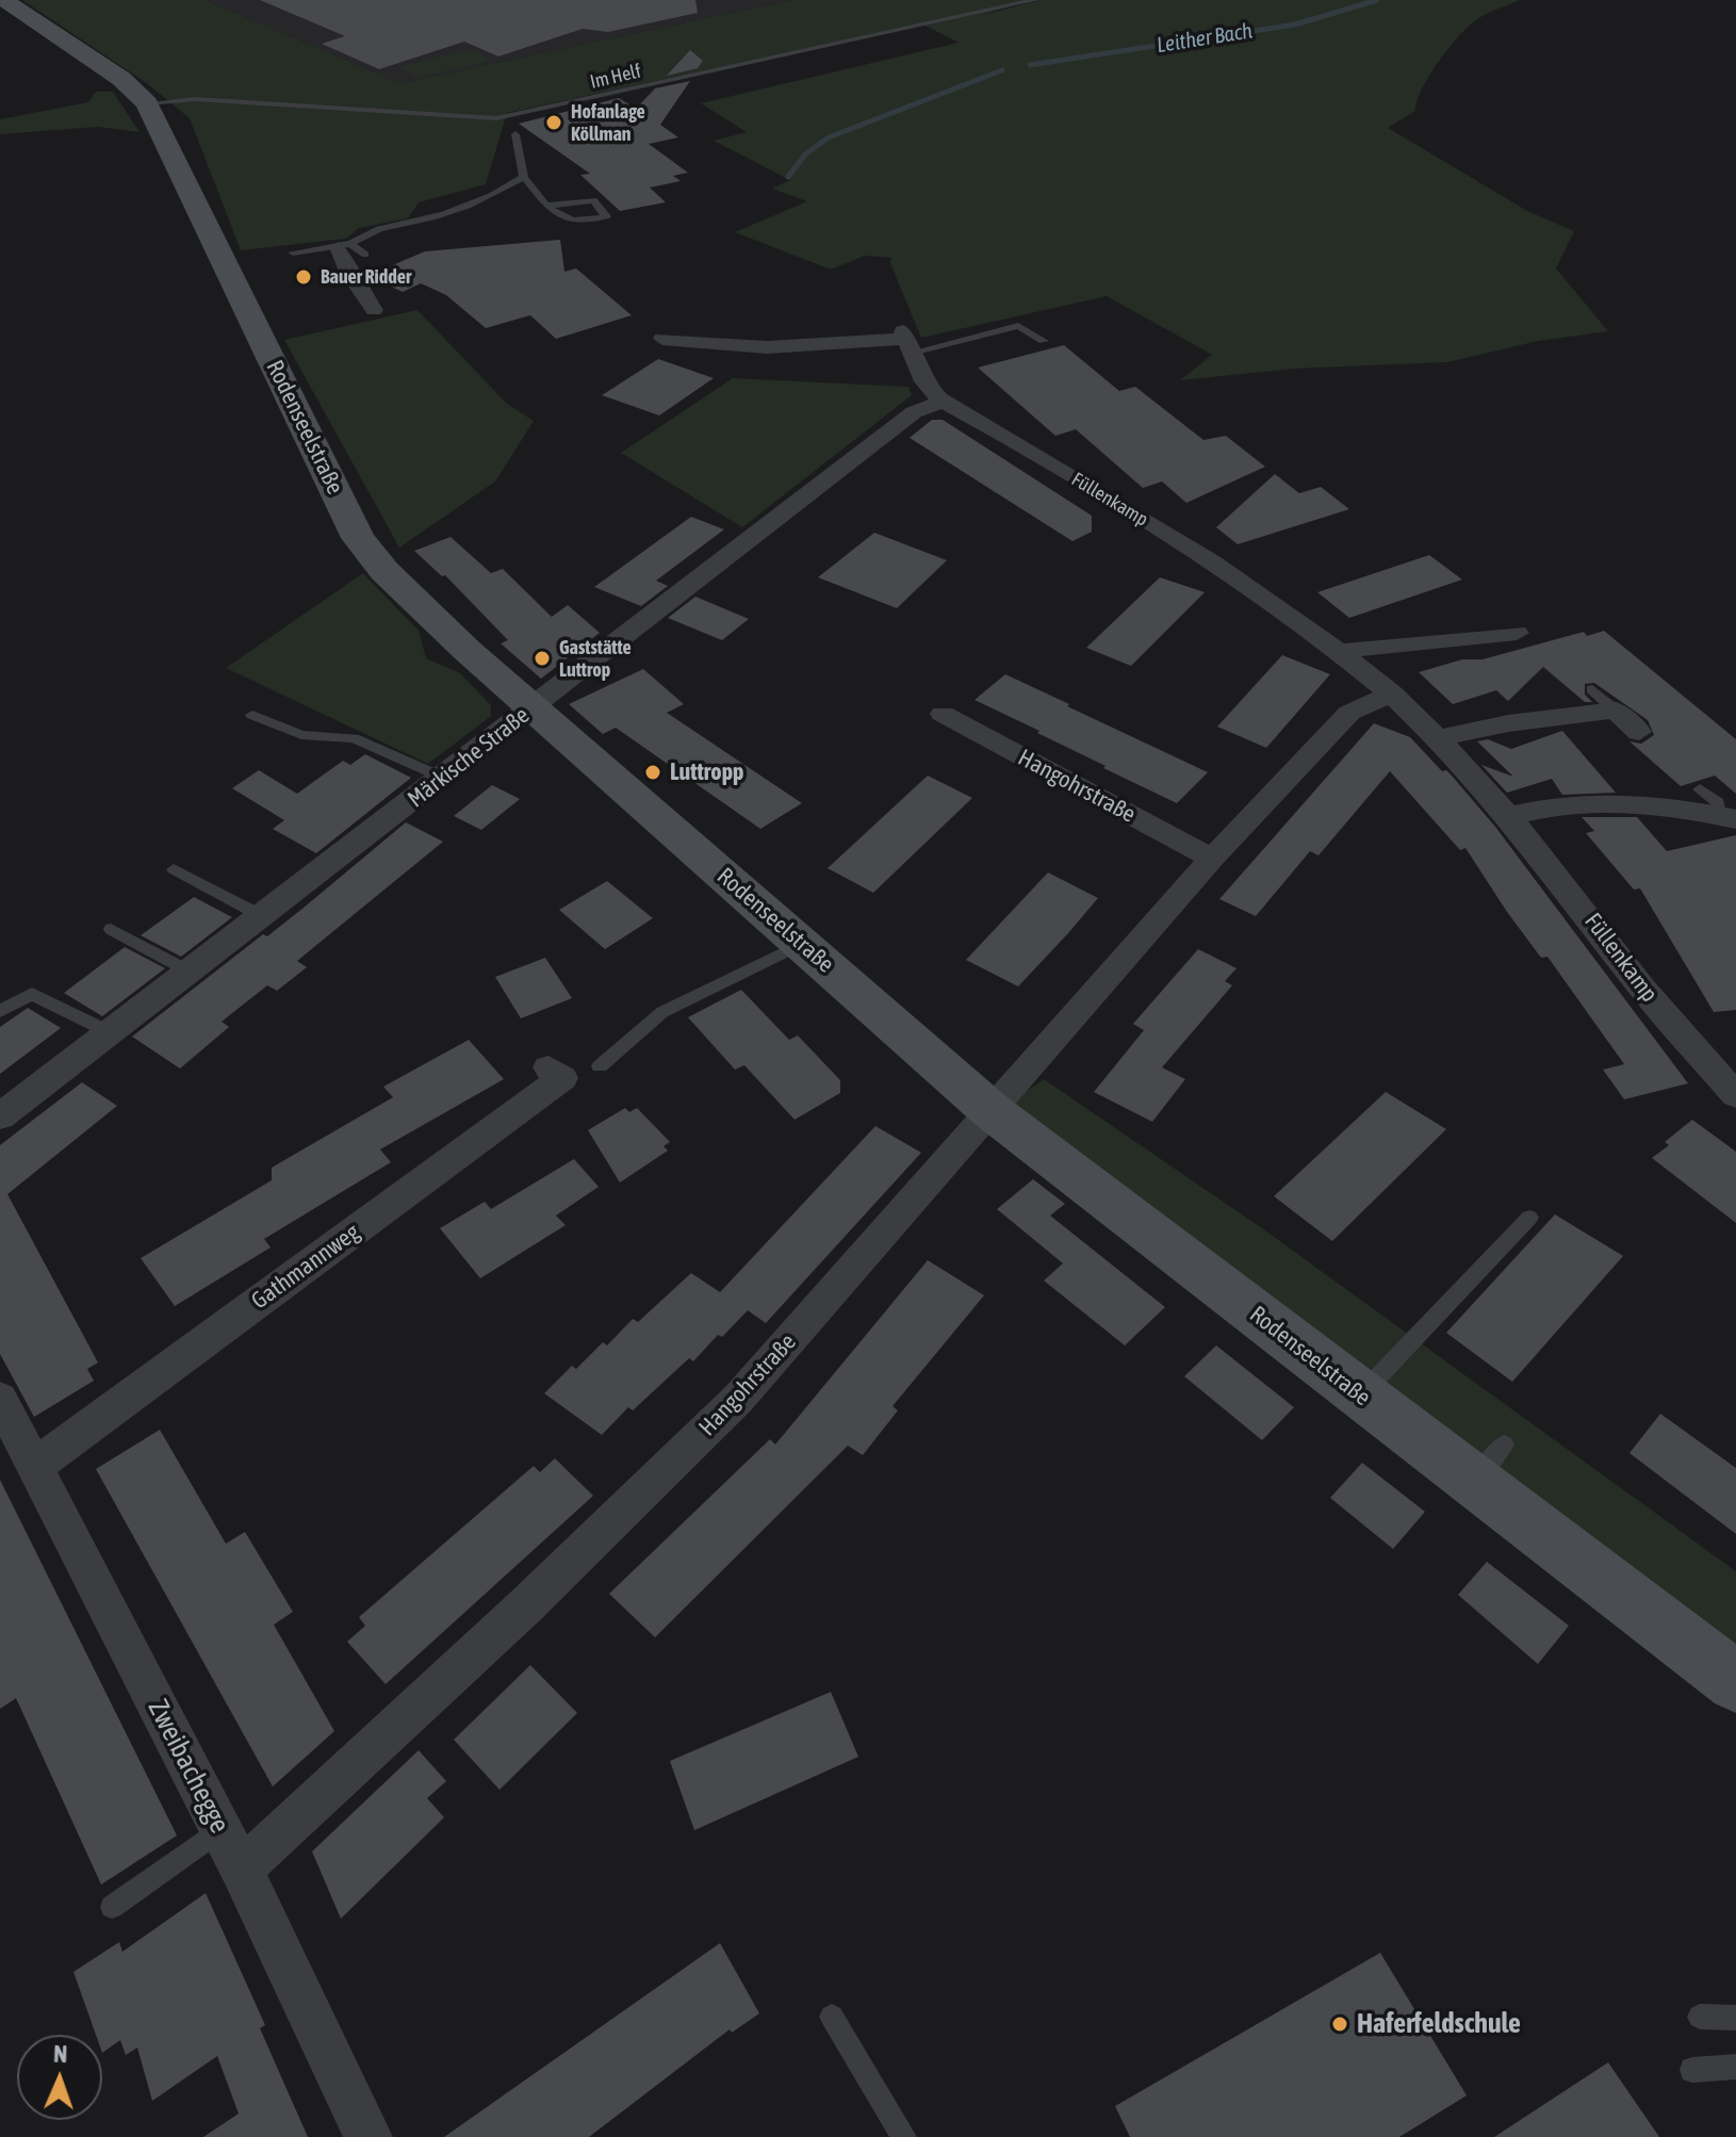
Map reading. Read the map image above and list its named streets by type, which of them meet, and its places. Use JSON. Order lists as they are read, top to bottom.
{
  "streets": {
    "main road": ["Rodenseelstraße"],
    "street": [
      "Füllenkamp",
      "Märkische Straße",
      "Hangohrstraße",
      "Gathmannweg",
      "Zweibachegge"
    ],
    "lane": ["Im Helf"]
  },
  "crossings": [
    ["Im Helf", "Rodenseelstraße"],
    ["Rodenseelstraße", "Märkische Straße"],
    ["Rodenseelstraße", "Hangohrstraße"],
    ["Füllenkamp", "Märkische Straße"],
    ["Füllenkamp", "Hangohrstraße"],
    ["Hangohrstraße", "Zweibachegge"],
    ["Gathmannweg", "Zweibachegge"]
  ],
  "water": ["Leither Bach"],
  "places": [
    "Hofanlage Köllman",
    "Bauer Ridder",
    "Gaststätte Luttrop",
    "Luttropp",
    "Haferfeldschule"
  ],
  "north": "top"
}
